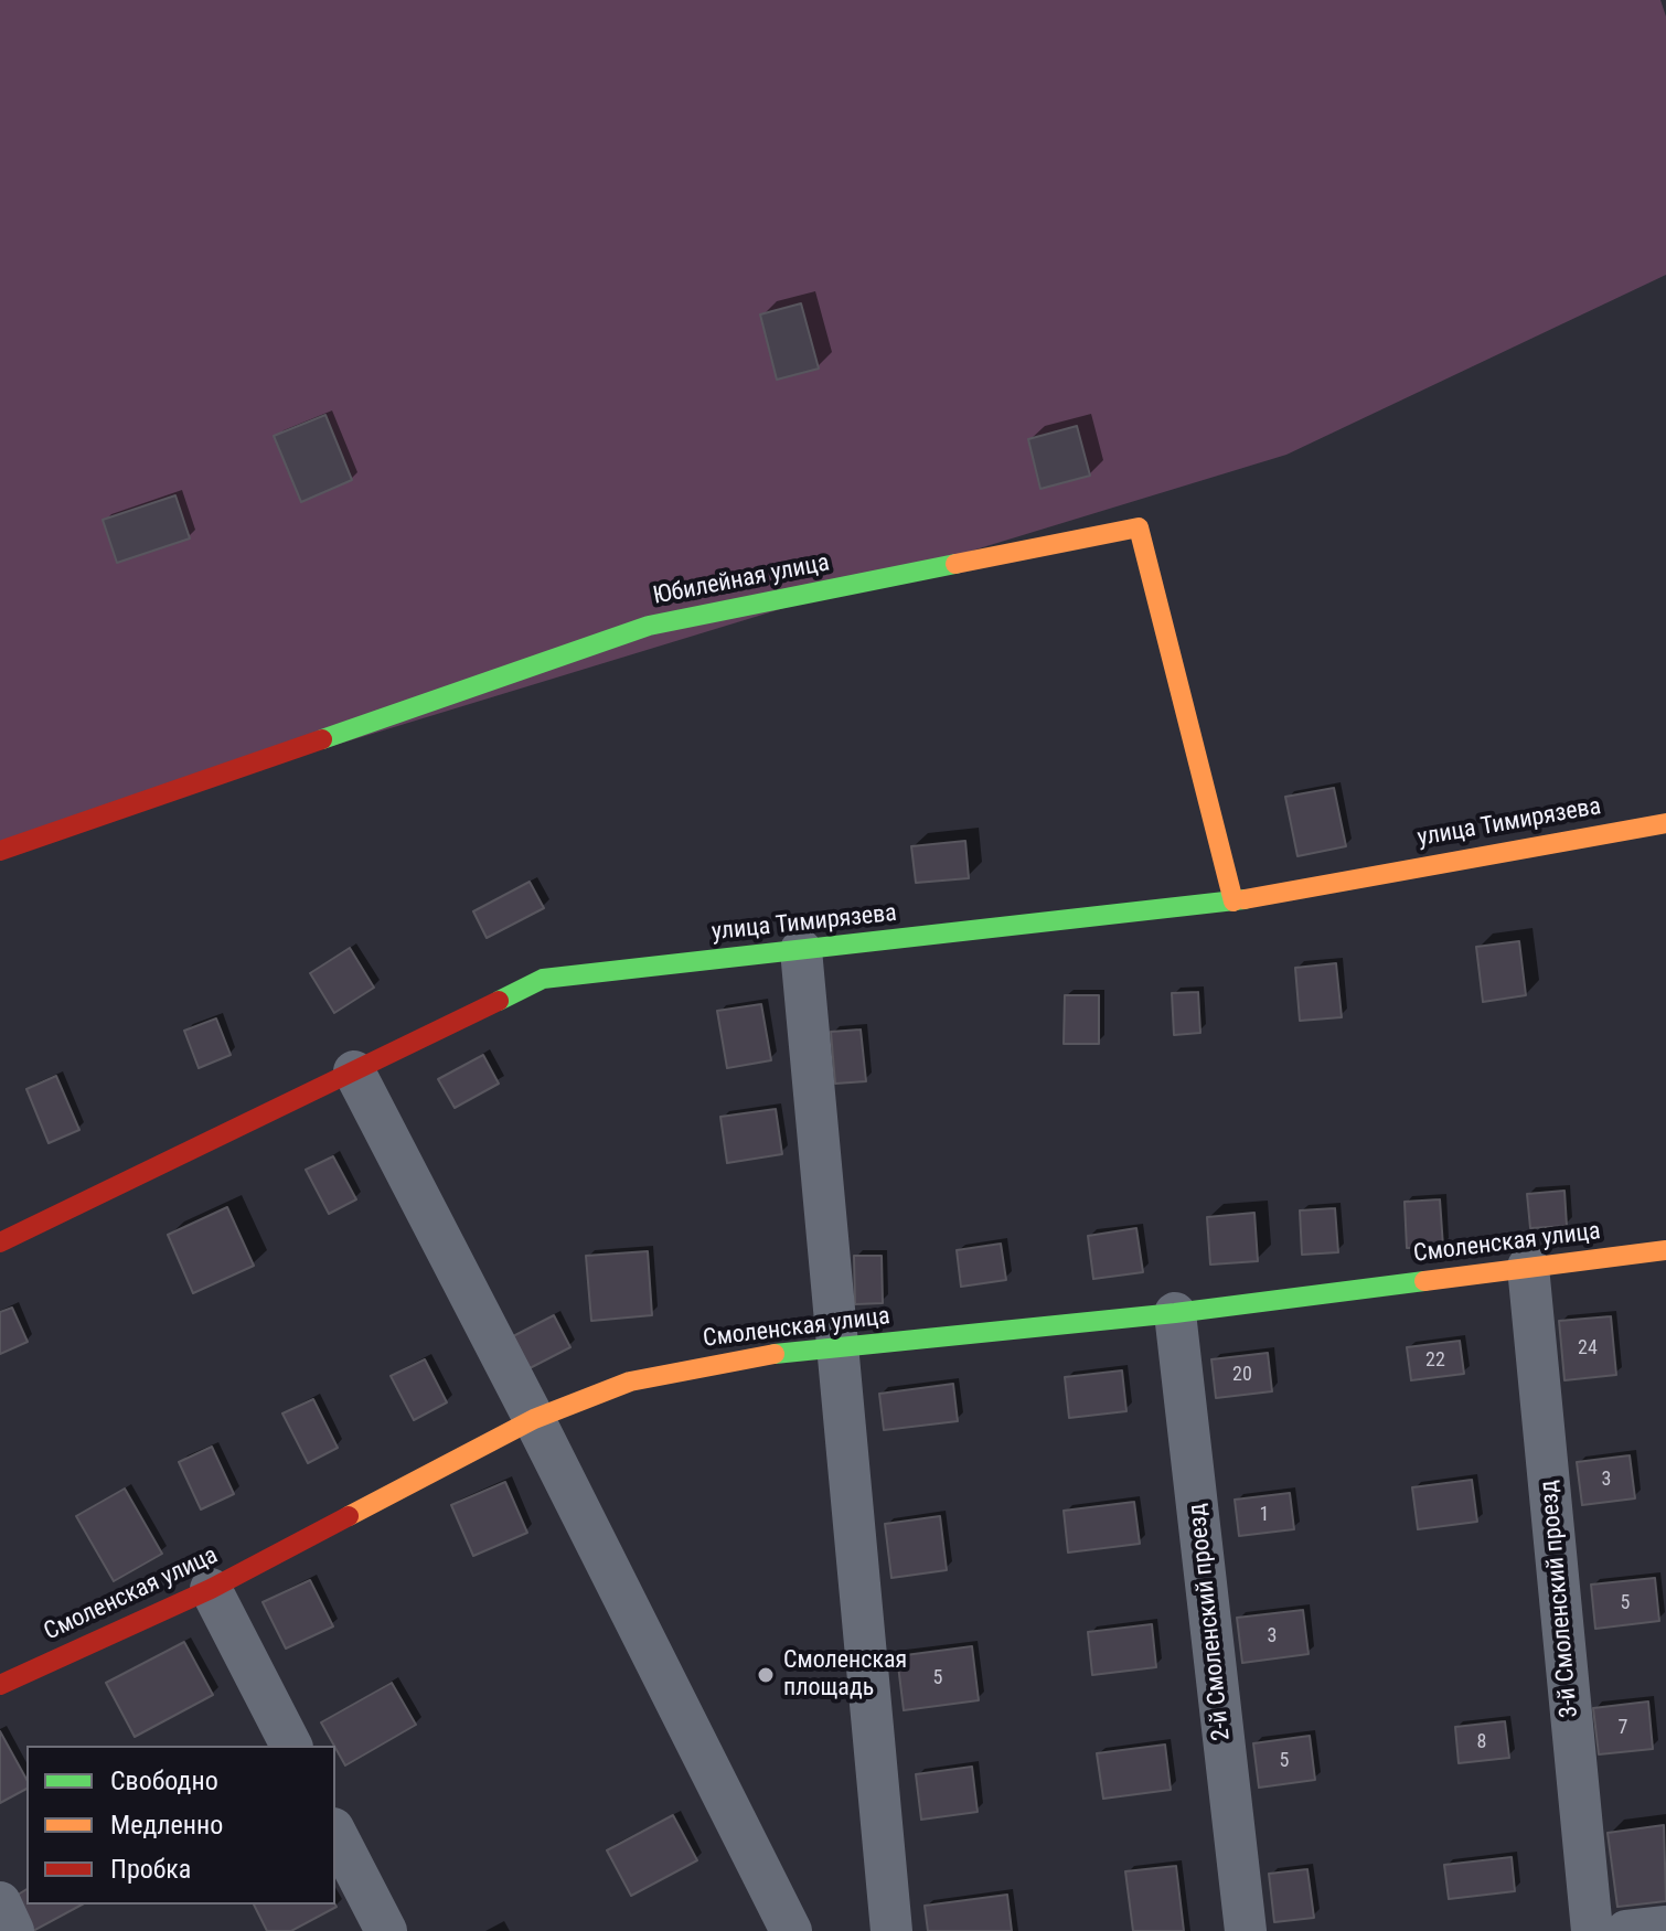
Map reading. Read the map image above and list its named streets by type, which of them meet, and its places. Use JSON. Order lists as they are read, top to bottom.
{
  "streets": {
    "street": [
      "Юбилейная улица",
      "улица Тимирязева",
      "Смоленская улица",
      "3-й Смоленский проезд",
      "2-й Смоленский проезд"
    ]
  },
  "crossings": [
    ["Юбилейная улица", "улица Тимирязева"],
    ["Смоленская улица", "3-й Смоленский проезд"],
    ["Смоленская улица", "2-й Смоленский проезд"]
  ],
  "places": ["Смоленская площадь"],
  "house_numbers": [
    "24",
    "22",
    "20",
    "3",
    "1",
    "5",
    "3",
    "5",
    "7",
    "8",
    "5"
  ],
  "legend": ["Свободно", "Медленно", "Пробка"]
}
